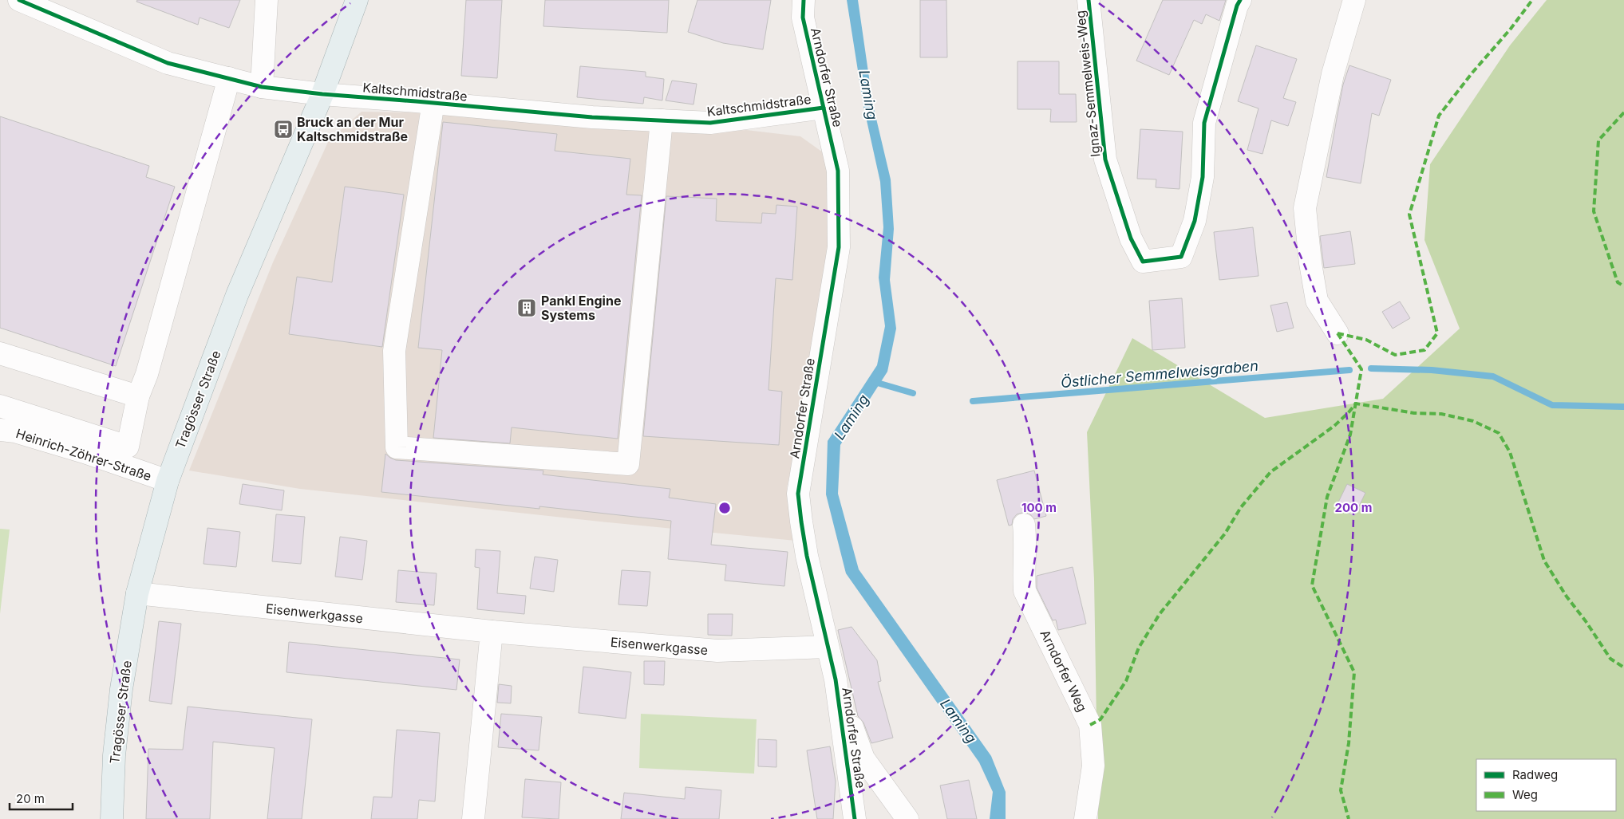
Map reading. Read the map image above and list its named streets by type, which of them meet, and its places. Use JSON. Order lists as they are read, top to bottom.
{
  "streets": {
    "main road": ["Tragösser Straße"],
    "street": [
      "Arndorfer Straße",
      "Ignaz-Semmelweis-Weg",
      "Kaltschmidstraße",
      "Heinrich-Zöhrer-Straße",
      "Eisenwerkgasse",
      "Arndorfer Weg"
    ]
  },
  "crossings": [
    ["Arndorfer Straße", "Kaltschmidstraße"],
    ["Arndorfer Straße", "Eisenwerkgasse"],
    ["Kaltschmidstraße", "Tragösser Straße"],
    ["Tragösser Straße", "Heinrich-Zöhrer-Straße"],
    ["Tragösser Straße", "Eisenwerkgasse"]
  ],
  "water": ["Laming", "Östlicher Semmelweisgraben"],
  "places": {
    "bus stop": ["Bruck an der Mur Kaltschmidstraße"],
    "building": ["Pankl Engine Systems"]
  },
  "legend": ["Radweg", "Weg"],
  "scale_bar": "20 m",
  "rings": ["100 m", "200 m"]
}
